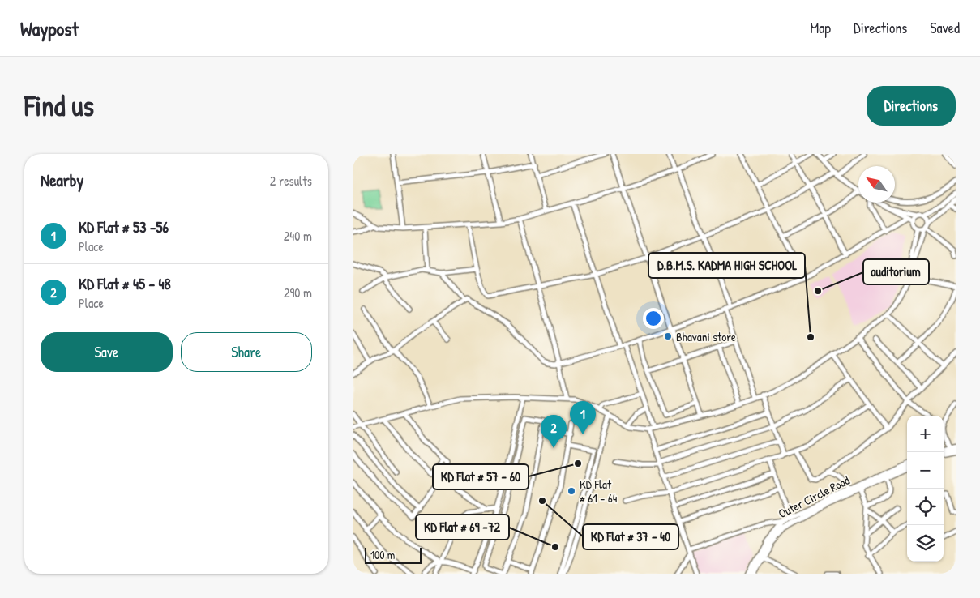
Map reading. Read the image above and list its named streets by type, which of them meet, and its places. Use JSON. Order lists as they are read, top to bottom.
{
  "streets": {
    "main road": ["Outer Circle Road"]
  },
  "places": [
    "auditorium",
    "Bhavani store",
    "D.B.M.S. KADMA HIGH SCHOOL",
    "KD Flat # 57 - 60",
    "KD Flat # 61 - 64",
    "KD Flat # 37 - 40",
    "KD Flat # 69 -72"
  ],
  "scale_bar": "100 m",
  "north": "top left",
  "page": {
    "header": "Waypost",
    "nav": ["Map", "Directions", "Saved"],
    "buttons": [
      "Directions",
      ["Save", "Share"]
    ],
    "title": "Find us",
    "heading": ["Nearby", "2 results"],
    "list": [
      {
        "mark": "1",
        "name": "KD Flat # 53 -56",
        "note": "Place",
        "value": "240 m"
      },
      {
        "mark": "2",
        "name": "KD Flat # 45 - 48",
        "note": "Place",
        "value": "290 m"
      }
    ],
    "pins": ["1", "2"],
    "map_buttons": ["+", "−"],
    "scale": "100 m"
  }
}
